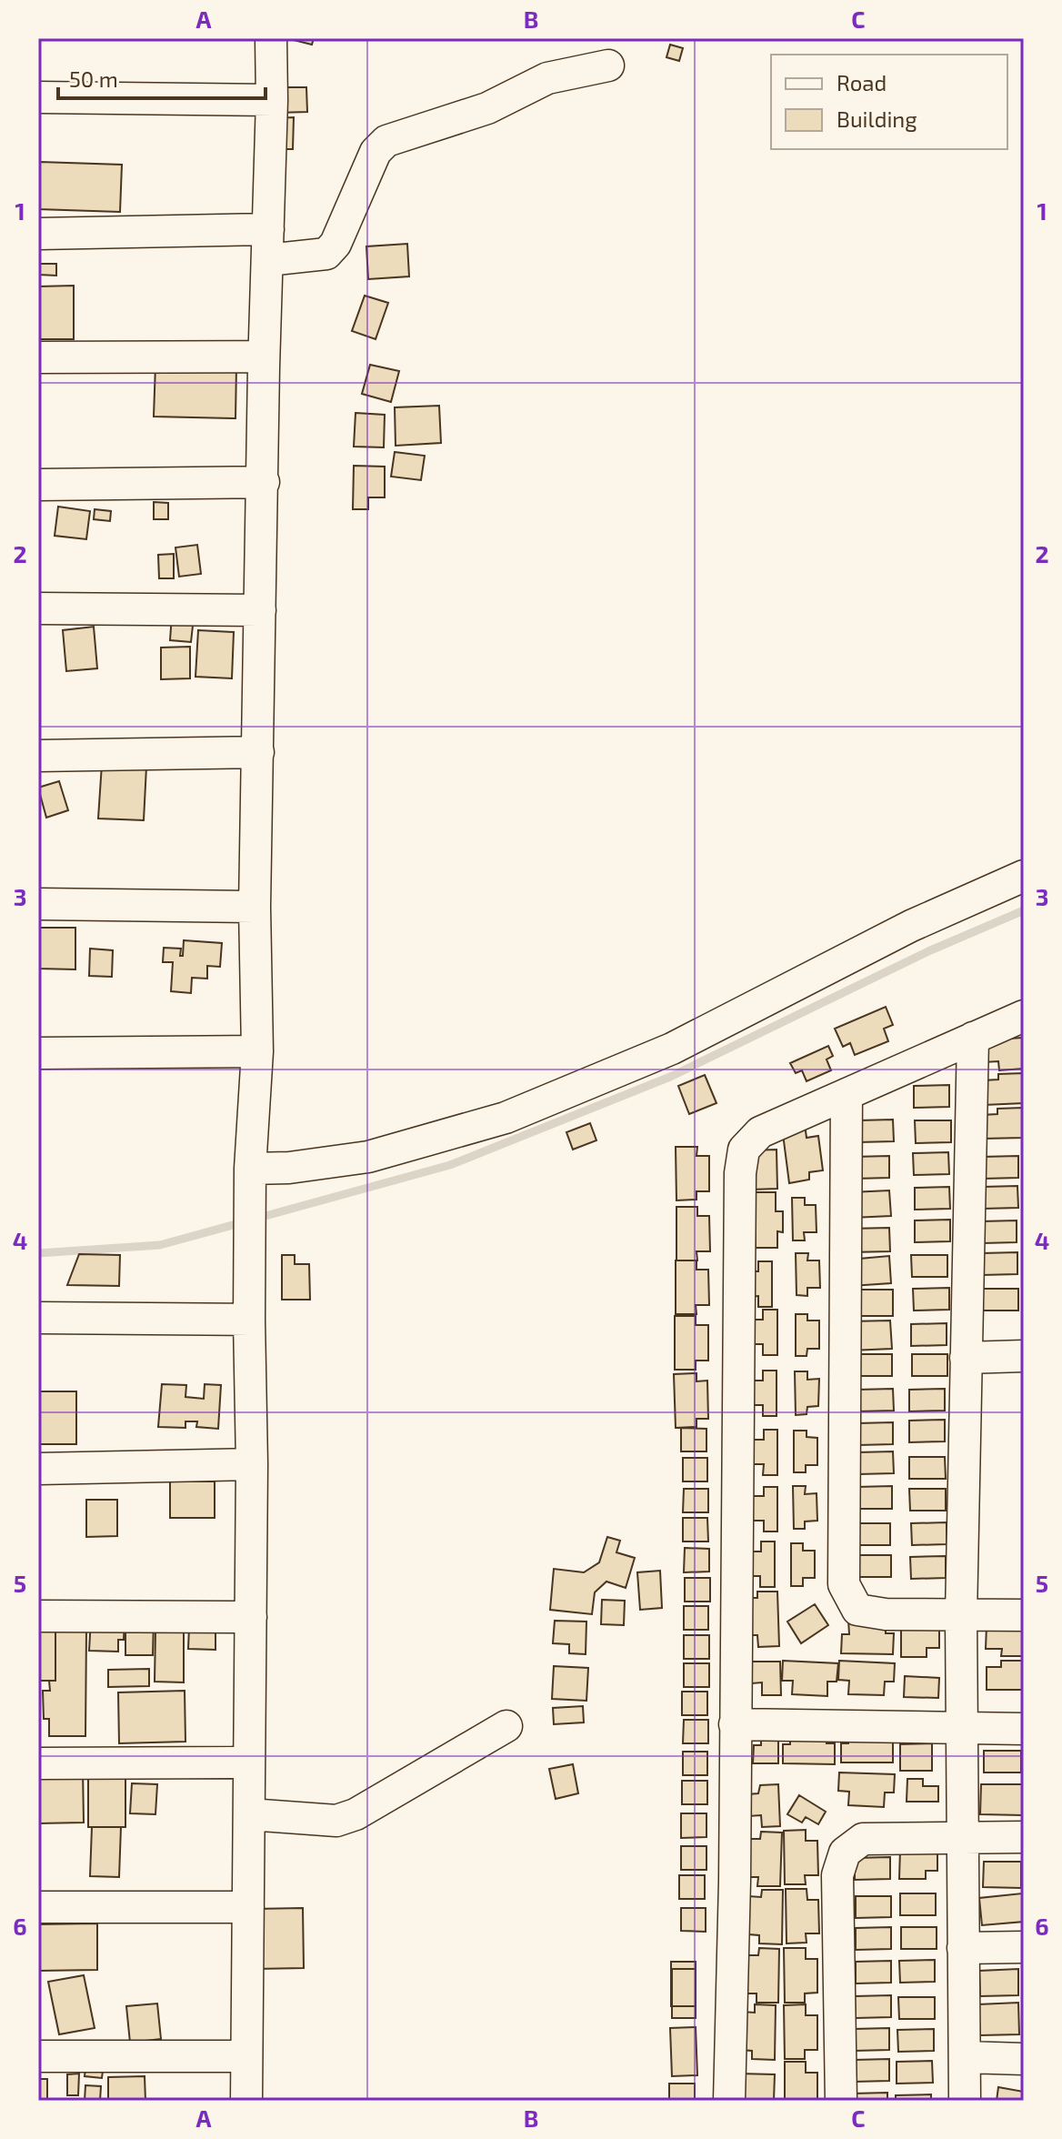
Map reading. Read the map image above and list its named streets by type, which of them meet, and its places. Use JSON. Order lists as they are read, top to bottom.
{
  "legend": ["Road", "Building"],
  "scale_bar": "50 m",
  "grid": {
    "columns": ["A", "B", "C"],
    "rows": [
      "1",
      "2",
      "3",
      "4",
      "5",
      "6"
    ]
  }
}
